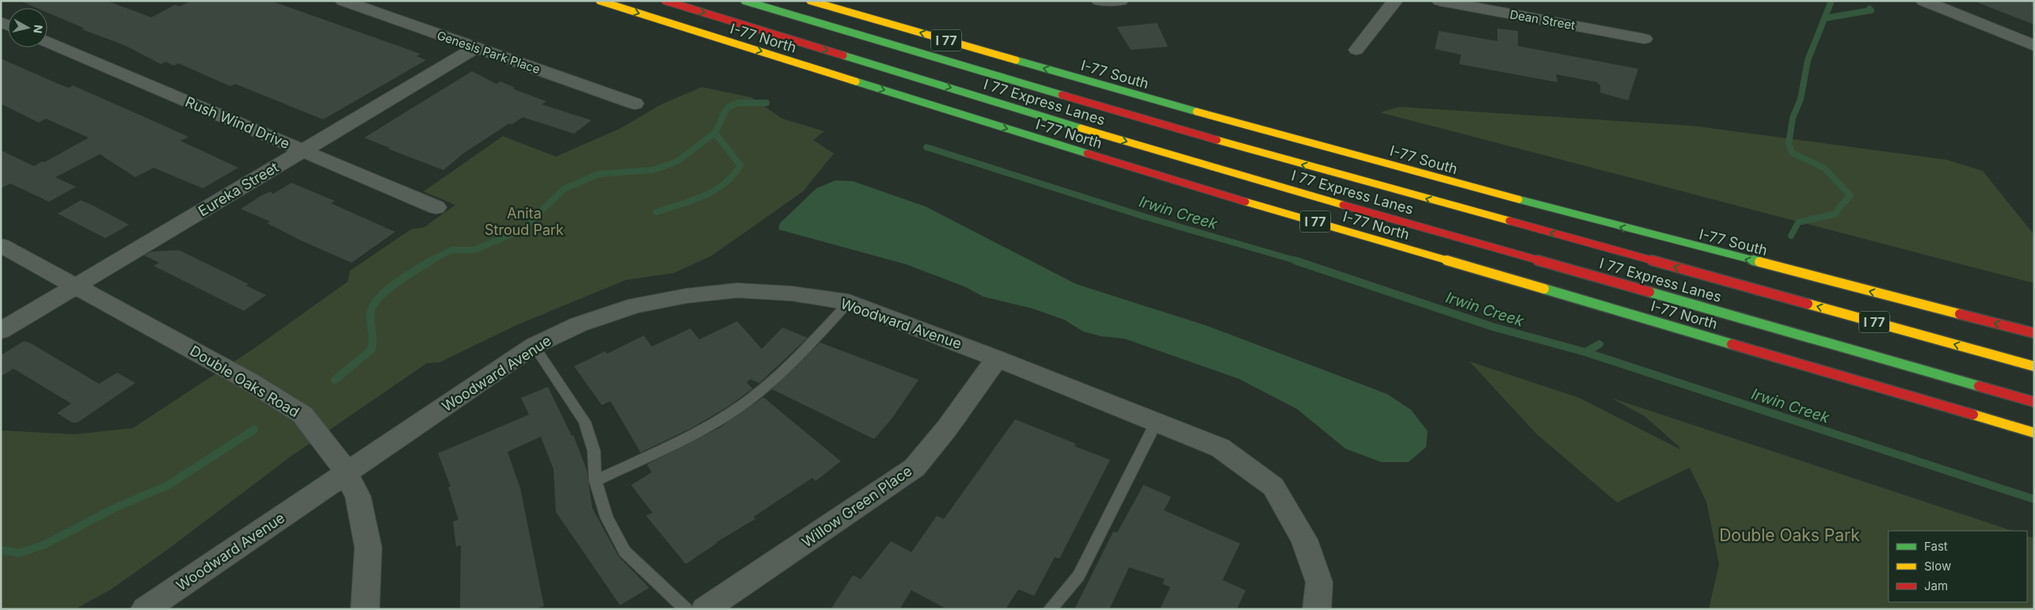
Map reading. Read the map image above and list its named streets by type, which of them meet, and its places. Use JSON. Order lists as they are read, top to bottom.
{
  "streets": {
    "highway": [
      "I-77 North",
      "I 77",
      "I-77 South",
      "I 77 Express Lanes"
    ],
    "street": [
      "Dean Street",
      "Genesis Park Place",
      "Rush Wind Drive",
      "Eureka Street",
      "Woodward Avenue",
      "Double Oaks Road",
      "Willow Green Place"
    ]
  },
  "crossings": [
    ["Genesis Park Place", "Eureka Street"],
    ["Rush Wind Drive", "Eureka Street"],
    ["Eureka Street", "Double Oaks Road"],
    ["Woodward Avenue", "Double Oaks Road"],
    ["Woodward Avenue", "Willow Green Place"]
  ],
  "one_way": ["I-77 North", "I-77 South"],
  "water": ["Irwin Creek"],
  "parks": ["Anita Stroud Park", "Double Oaks Park"],
  "legend": ["Fast", "Slow", "Jam"],
  "north": "right"
}
